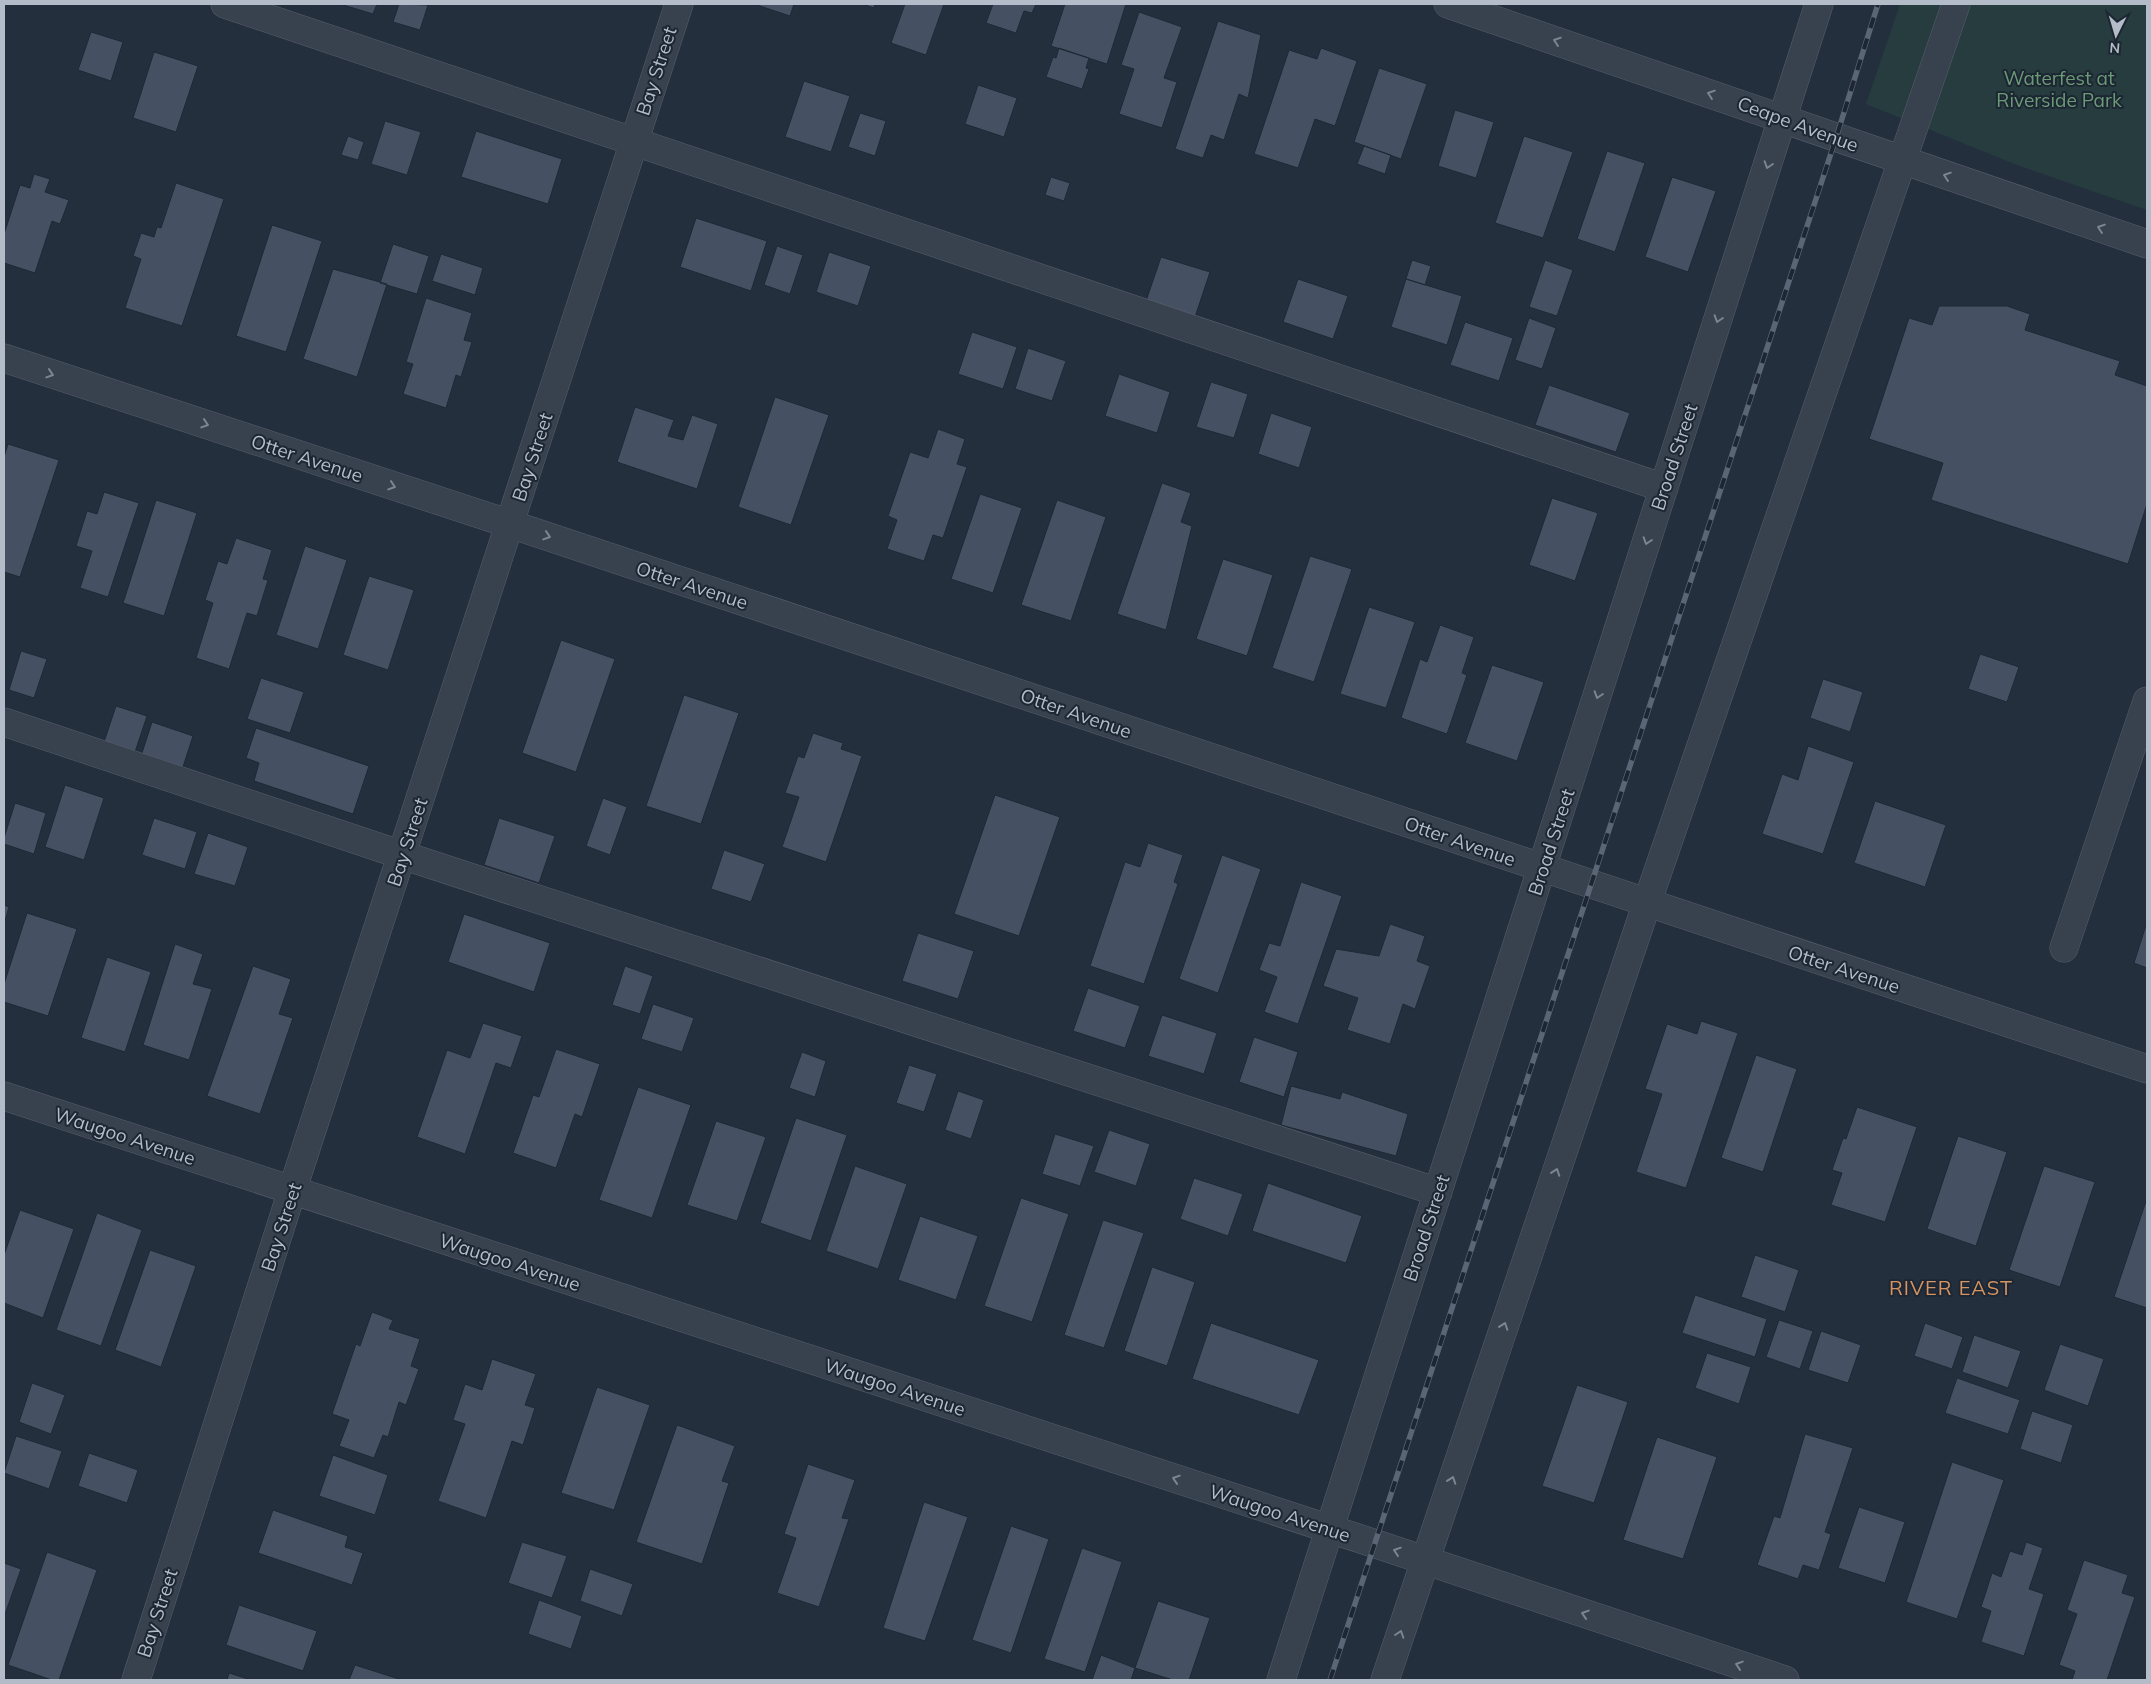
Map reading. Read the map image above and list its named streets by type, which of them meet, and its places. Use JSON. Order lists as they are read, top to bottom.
{
  "streets": {
    "street": [
      "Bay Street",
      "Ceape Avenue",
      "Broad Street",
      "Otter Avenue",
      "Waugoo Avenue"
    ]
  },
  "crossings": [
    ["Bay Street", "Otter Avenue"],
    ["Bay Street", "Waugoo Avenue"],
    ["Ceape Avenue", "Broad Street"],
    ["Broad Street", "Otter Avenue"],
    ["Broad Street", "Waugoo Avenue"]
  ],
  "one_way": ["Ceape Avenue", "Otter Avenue", "Waugoo Avenue"],
  "districts": ["RIVER EAST"],
  "parks": ["Waterfest at Riverside Park"],
  "north": "bottom"
}
